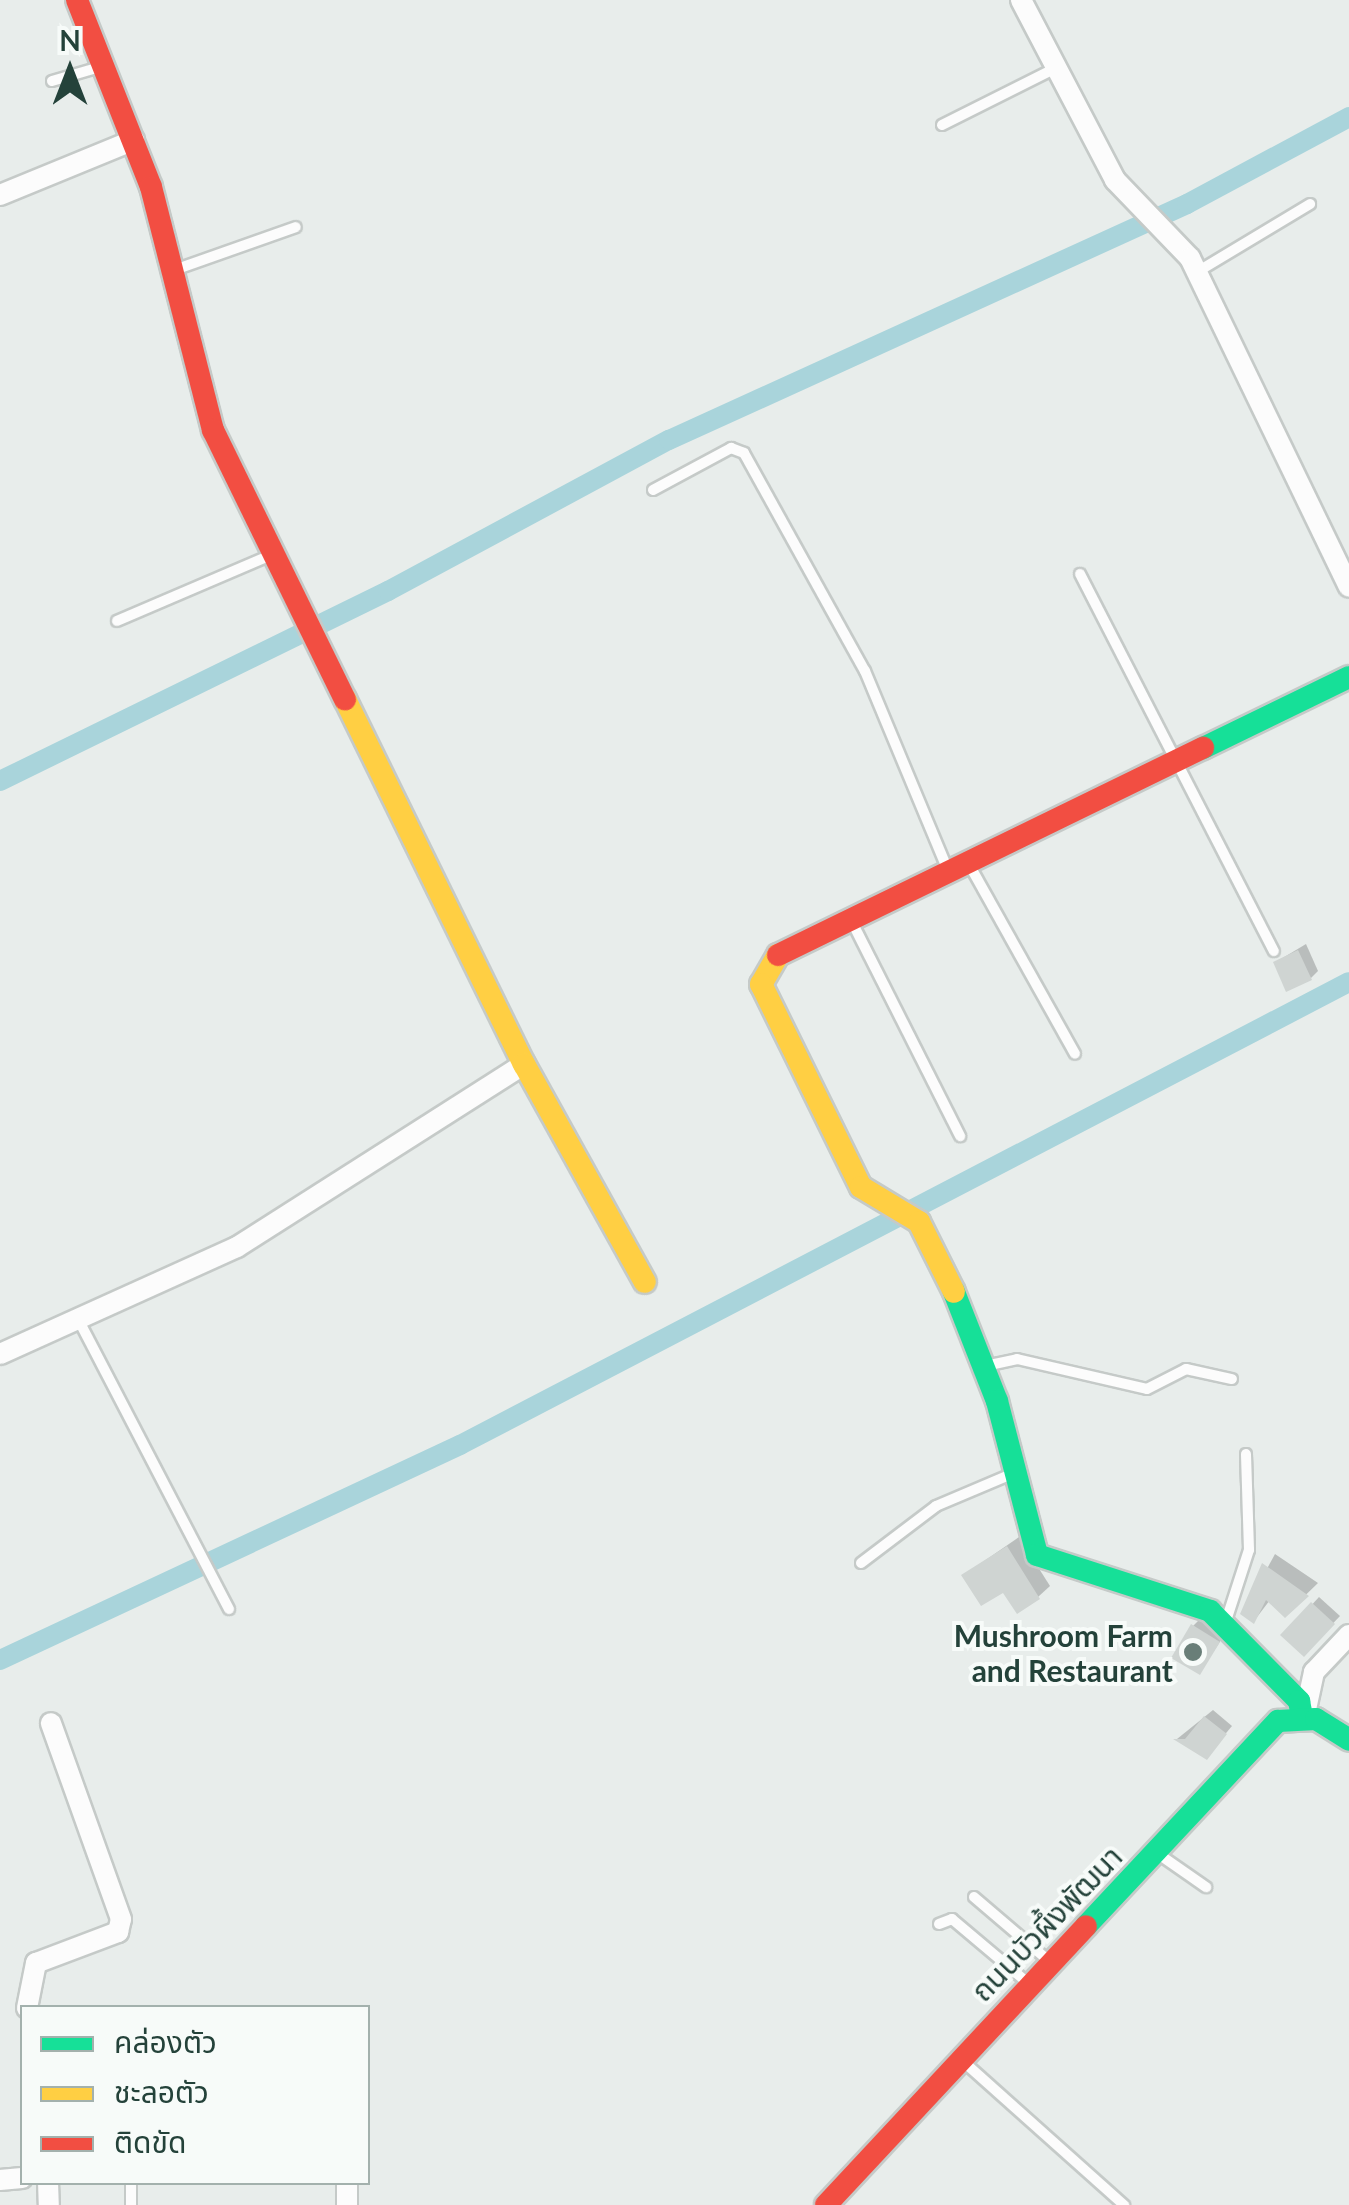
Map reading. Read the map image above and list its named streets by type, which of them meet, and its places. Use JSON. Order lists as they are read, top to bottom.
{
  "streets": {
    "street": ["ถนนบัวผึ้งพัฒนา"]
  },
  "places": ["Mushroom Farm and Restaurant"],
  "legend": ["คล่องตัว", "ชะลอตัว", "ติดขัด"],
  "north": "top"
}
